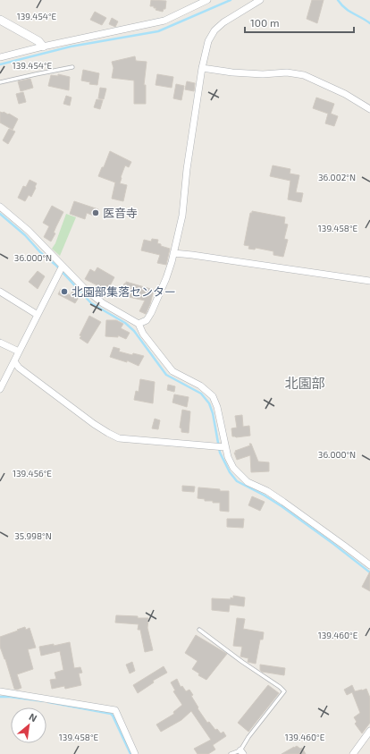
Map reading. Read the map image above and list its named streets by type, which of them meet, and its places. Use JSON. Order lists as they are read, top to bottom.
{
  "districts": ["北園部"],
  "places": ["医音寺", "北園部集落センター"],
  "scale_bar": "100 m",
  "north": "top right",
  "coordinates": [
    "139.454°E",
    "36.002°N",
    "139.458°E",
    "36.000°N",
    "139.456°E",
    "35.998°N",
    "139.460°E"
  ]
}
